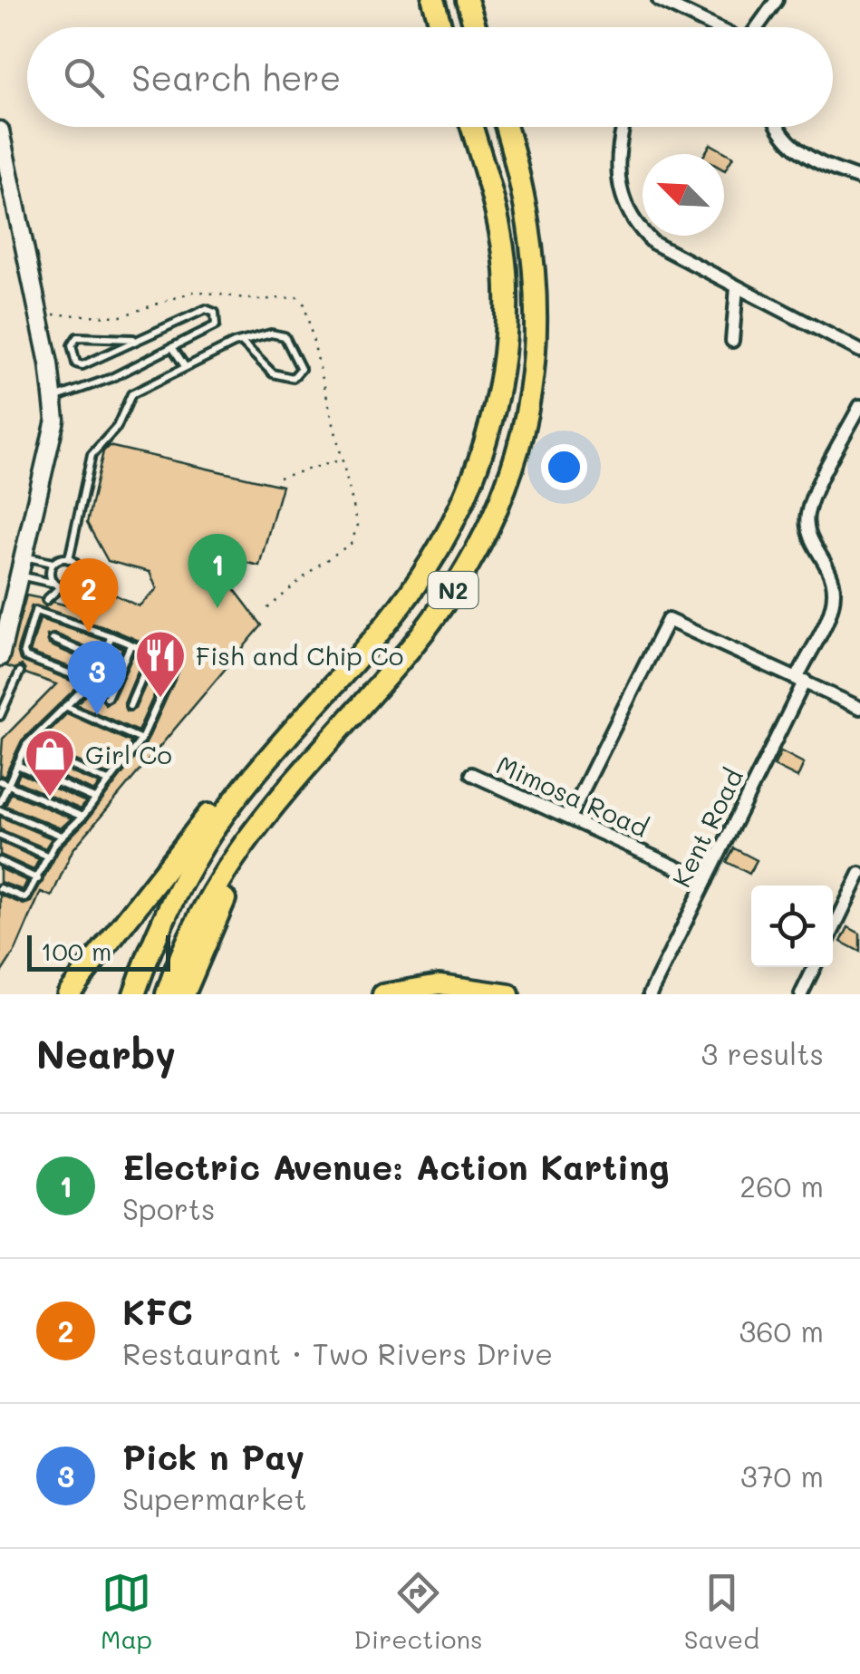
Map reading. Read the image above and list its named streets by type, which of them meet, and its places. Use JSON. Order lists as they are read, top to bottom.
{
  "streets": {
    "highway": ["N2"],
    "street": ["Mimosa Road", "Kent Road"]
  },
  "crossings": [
    ["Mimosa Road", "Kent Road"]
  ],
  "places": {
    "restaurant": ["Fish and Chip Co"],
    "shop": ["Girl Co"]
  },
  "scale_bar": "100 m",
  "north": "top left",
  "page": {
    "search": "Search here",
    "pins": ["1", "2", "3"],
    "scale": "100 m",
    "heading": ["Nearby", "3 results"],
    "list": [
      {
        "mark": "1",
        "name": "Electric Avenue: Action Karting",
        "note": "Sports",
        "value": "260 m"
      },
      {
        "mark": "2",
        "name": "KFC",
        "note": "Restaurant · Two Rivers Drive",
        "value": "360 m"
      },
      {
        "mark": "3",
        "name": "Pick n Pay",
        "note": "Supermarket",
        "value": "370 m"
      }
    ],
    "nav": ["Map", "Directions", "Saved"]
  }
}
